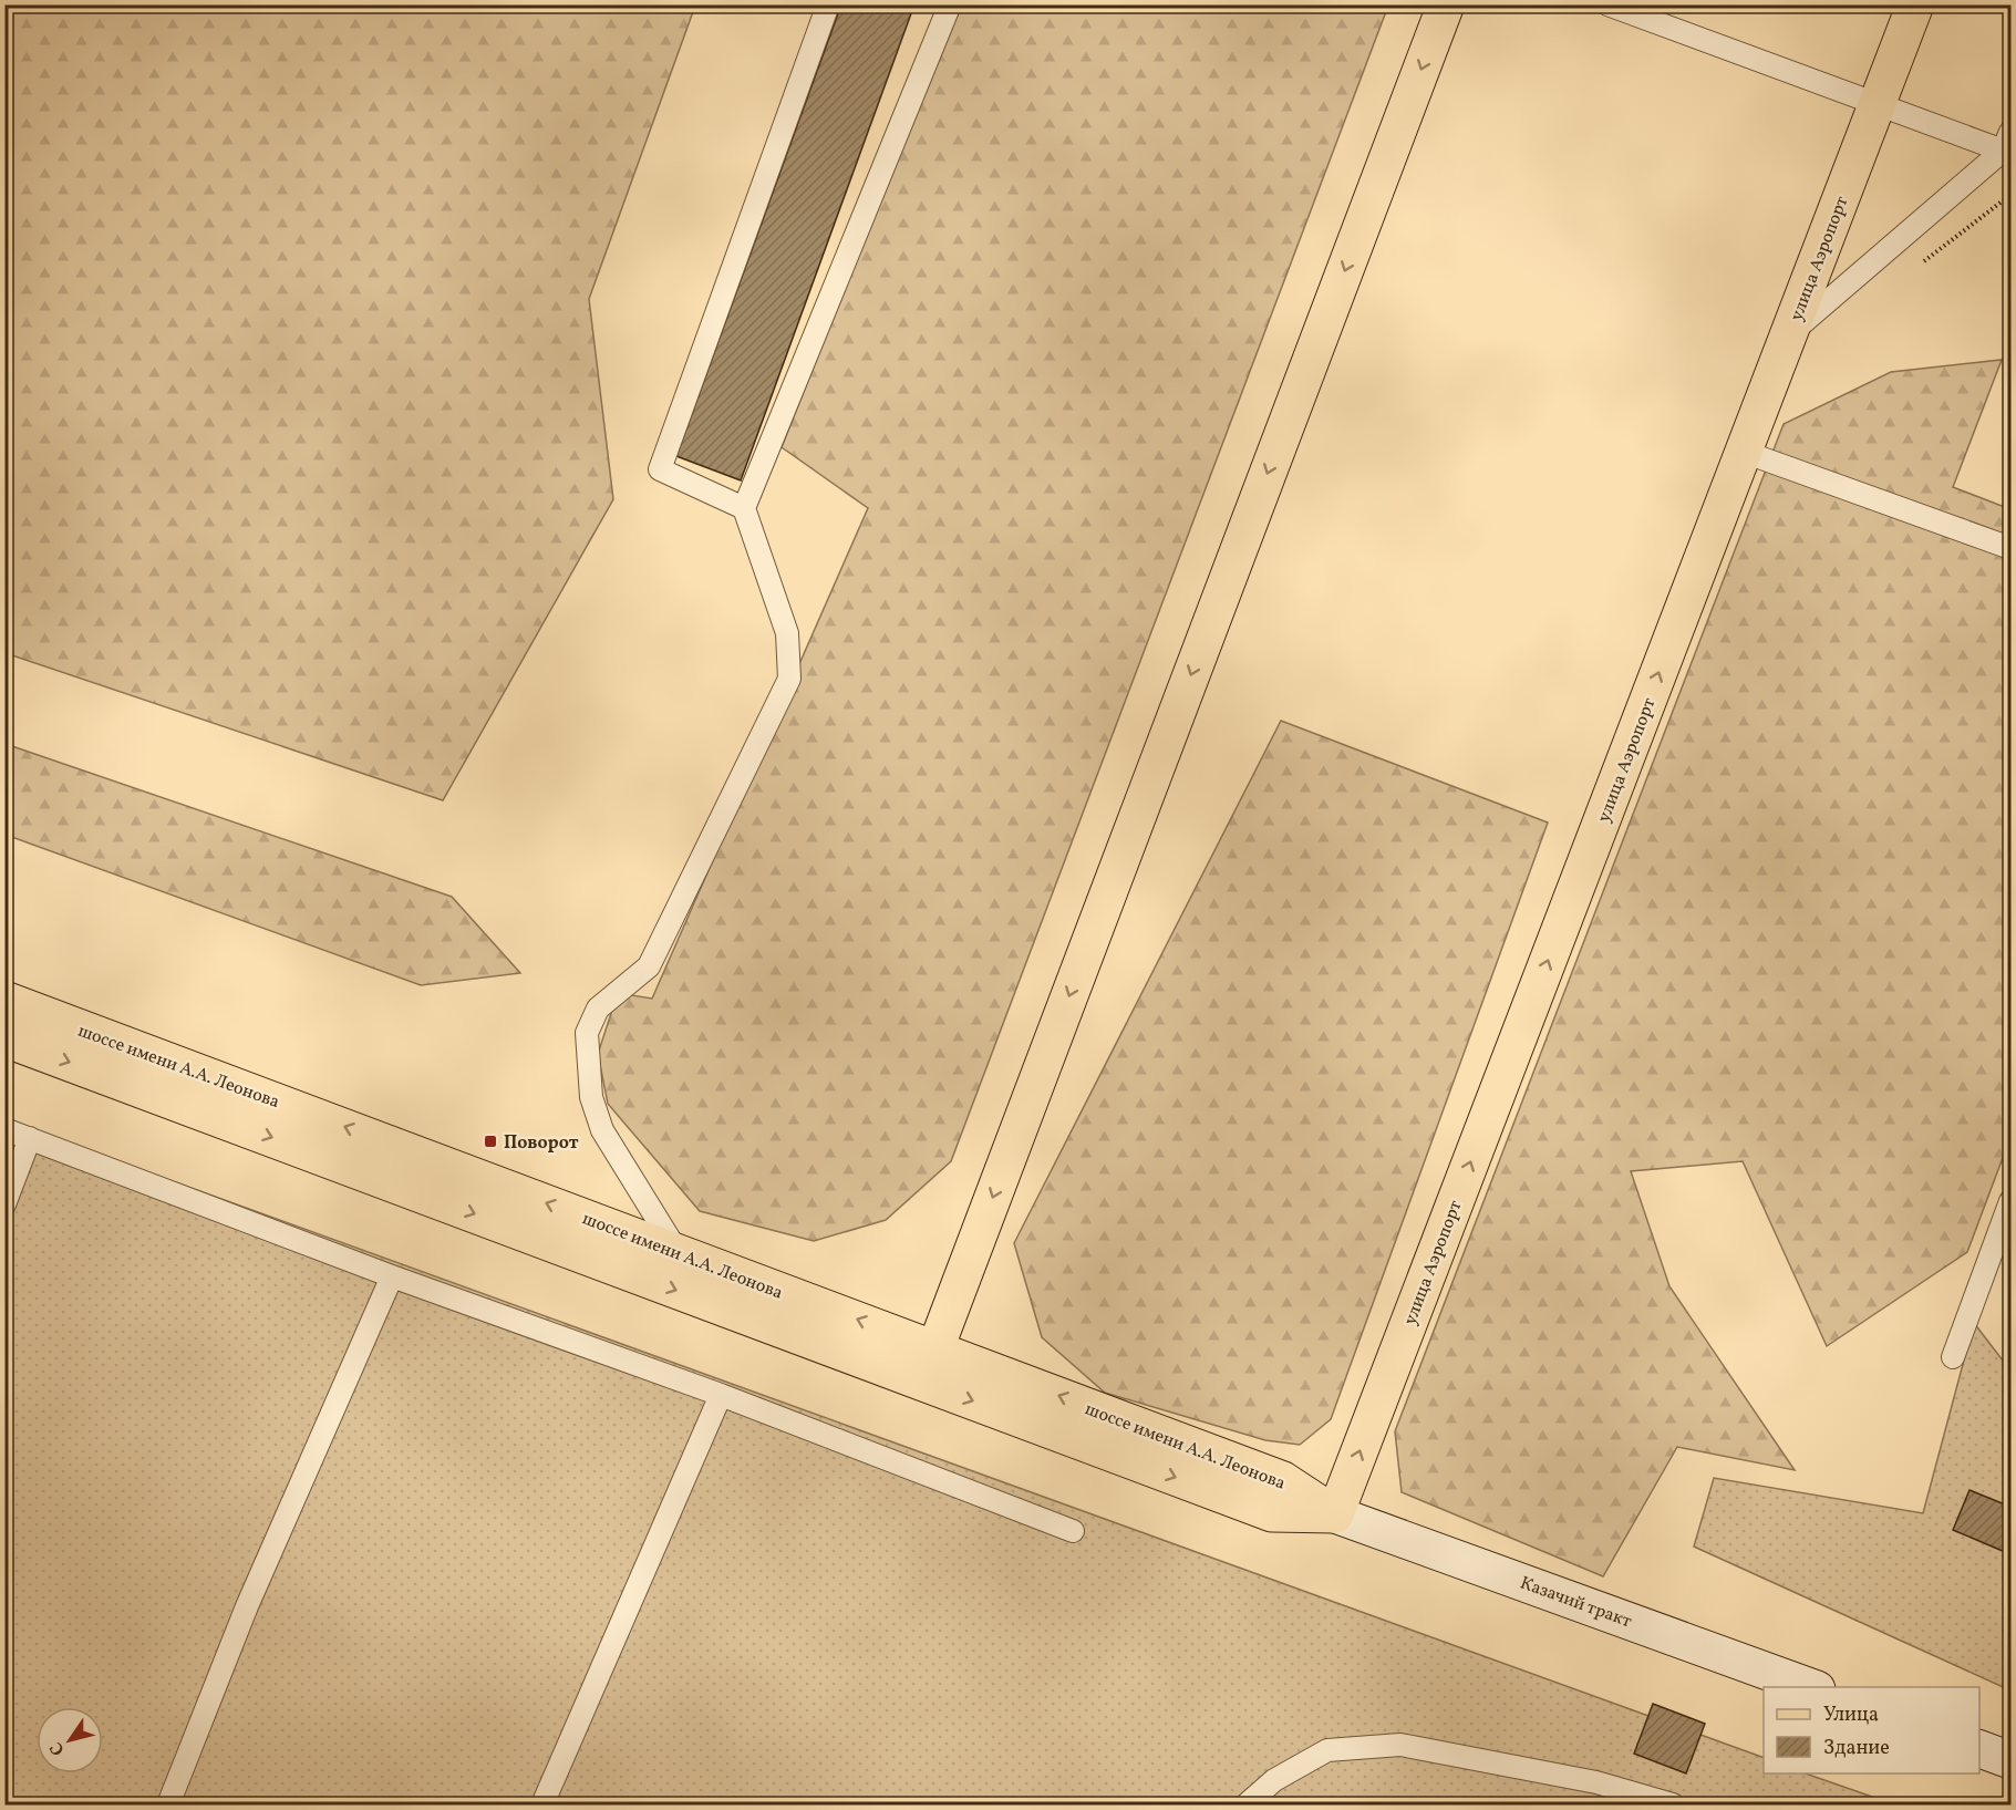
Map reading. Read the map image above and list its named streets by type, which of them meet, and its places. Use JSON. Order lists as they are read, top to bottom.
{
  "streets": {
    "main road": ["улица Аэропорт", "шоссе имени А.А. Леонова", "Казачий тракт"]
  },
  "crossings": [
    ["улица Аэропорт", "шоссе имени А.А. Леонова"],
    ["улица Аэропорт", "Казачий тракт"],
    ["шоссе имени А.А. Леонова", "Казачий тракт"]
  ],
  "one_way": ["улица Аэропорт"],
  "places": {
    "transit": ["Поворот"]
  },
  "legend": ["Улица", "Здание"],
  "north": "bottom left"
}
